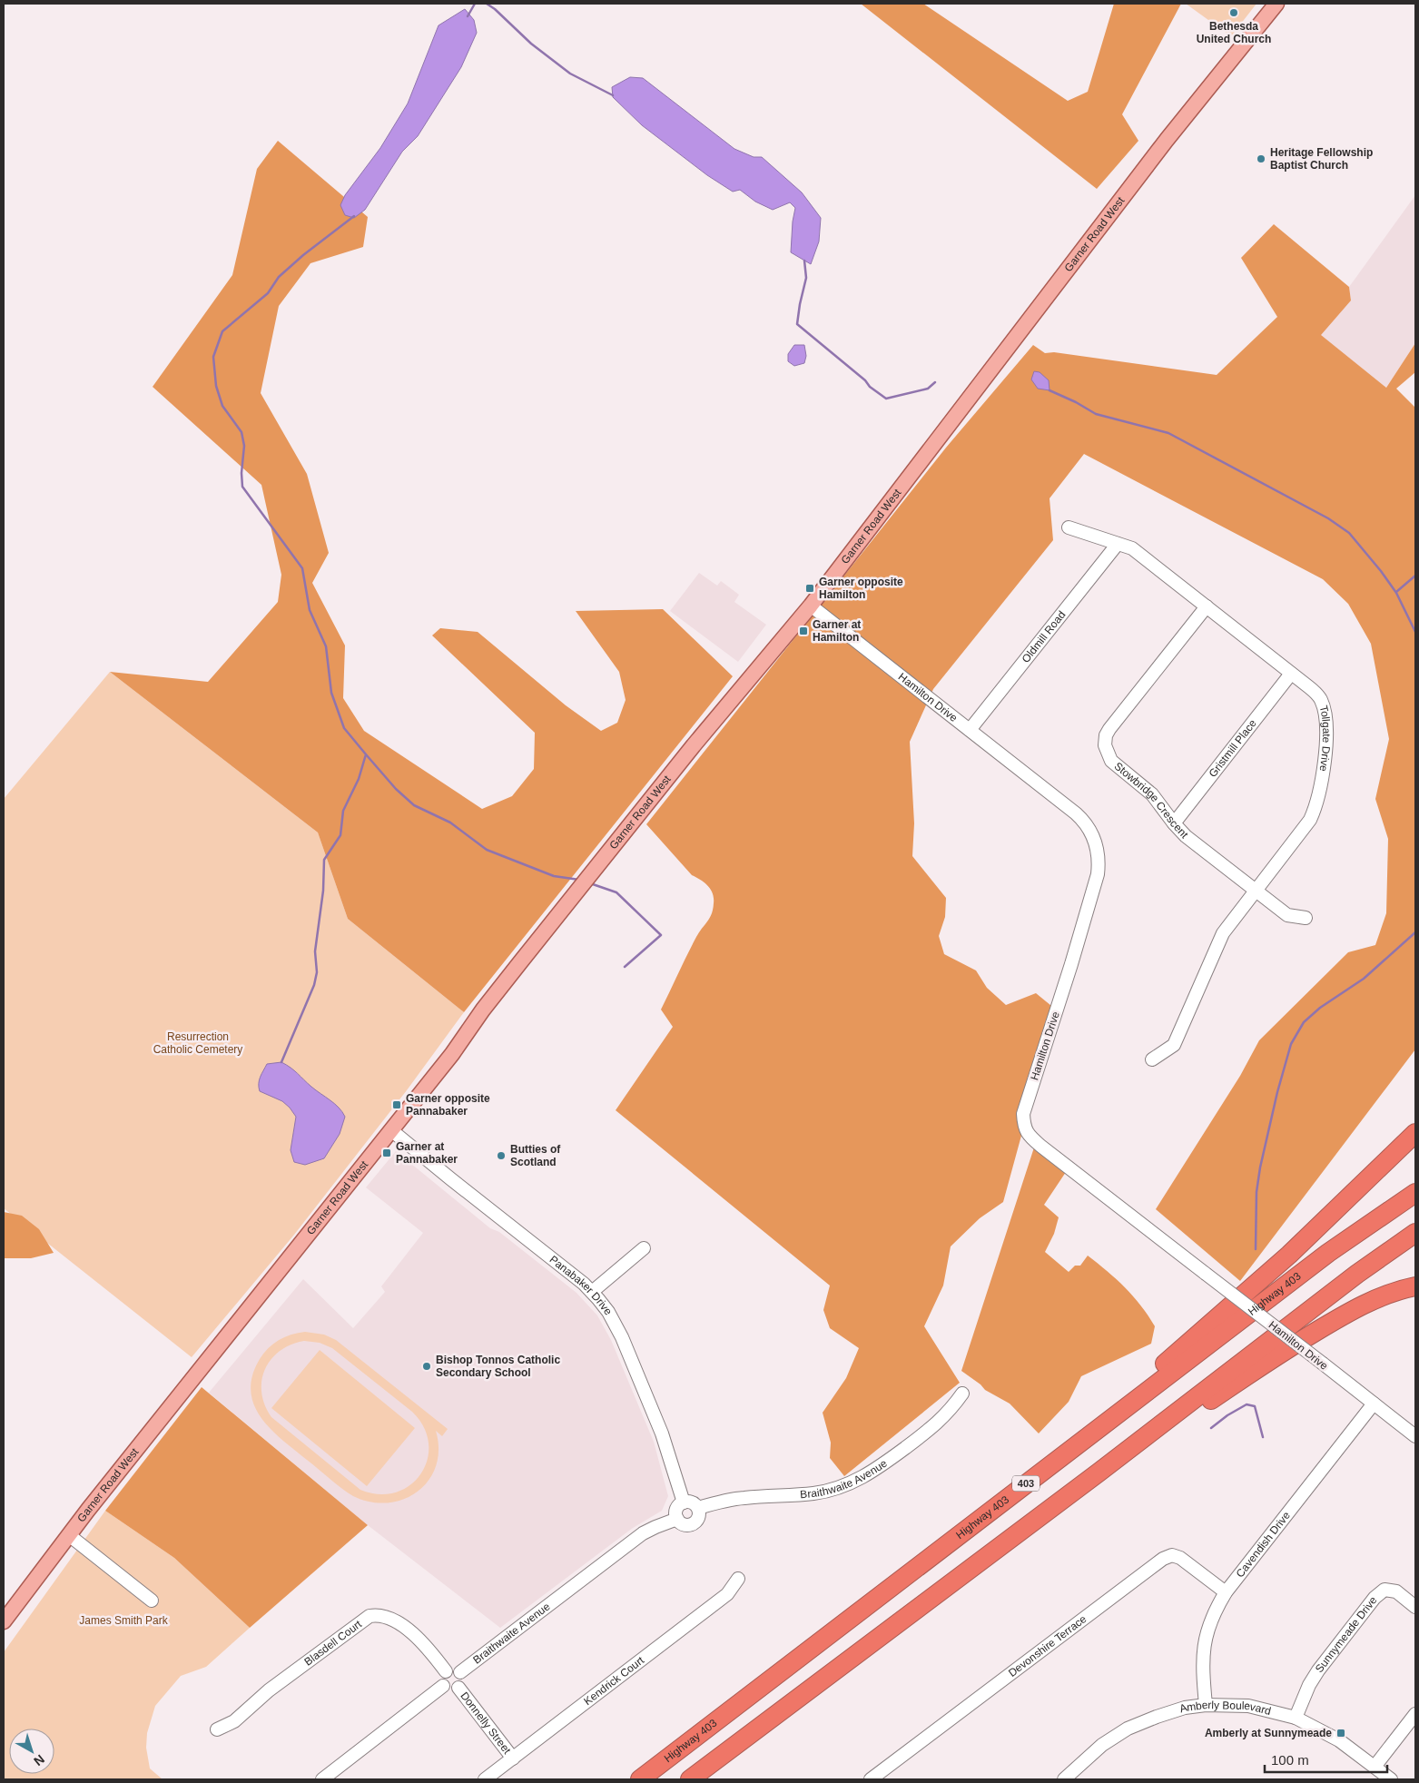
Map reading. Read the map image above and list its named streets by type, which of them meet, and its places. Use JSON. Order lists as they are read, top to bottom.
{
  "streets": {
    "highway": ["Highway 403", "403"],
    "main road": ["Garner Road West"],
    "street": [
      "Oldmill Road",
      "Hamilton Drive",
      "Tollgate Drive",
      "Gristmill Place",
      "Stowbridge Crescent",
      "Panabaker Drive",
      "Braithwaite Avenue",
      "Cavendish Drive",
      "Sunnymeade Drive",
      "Blasdell Court",
      "Devonshire Terrace",
      "Kendrick Court",
      "Amberly Boulevard",
      "Donnelly Street"
    ]
  },
  "crossings": [
    ["Garner Road West", "Hamilton Drive"],
    ["Garner Road West", "Panabaker Drive"],
    ["Oldmill Road", "Hamilton Drive"],
    ["Oldmill Road", "Tollgate Drive"],
    ["Hamilton Drive", "Cavendish Drive"],
    ["Tollgate Drive", "Gristmill Place"],
    ["Tollgate Drive", "Stowbridge Crescent"],
    ["Gristmill Place", "Stowbridge Crescent"],
    ["Panabaker Drive", "Braithwaite Avenue"],
    ["Braithwaite Avenue", "Blasdell Court"],
    ["Braithwaite Avenue", "Donnelly Street"],
    ["Cavendish Drive", "Devonshire Terrace"],
    ["Cavendish Drive", "Amberly Boulevard"],
    ["Sunnymeade Drive", "Amberly Boulevard"],
    ["Blasdell Court", "Donnelly Street"],
    ["Kendrick Court", "Donnelly Street"]
  ],
  "parks": ["Resurrection Catholic Cemetery", "James Smith Park"],
  "places": {
    "other": [
      "Bethesda United Church",
      "Heritage Fellowship Baptist Church",
      "Butties of Scotland",
      "Bishop Tonnos Catholic Secondary School"
    ],
    "transit": [
      "Garner opposite Hamilton",
      "Garner at Hamilton",
      "Garner opposite Pannabaker",
      "Garner at Pannabaker",
      "Amberly at Sunnymeade"
    ]
  },
  "scale_bar": "100 m",
  "north": "bottom right"
}
